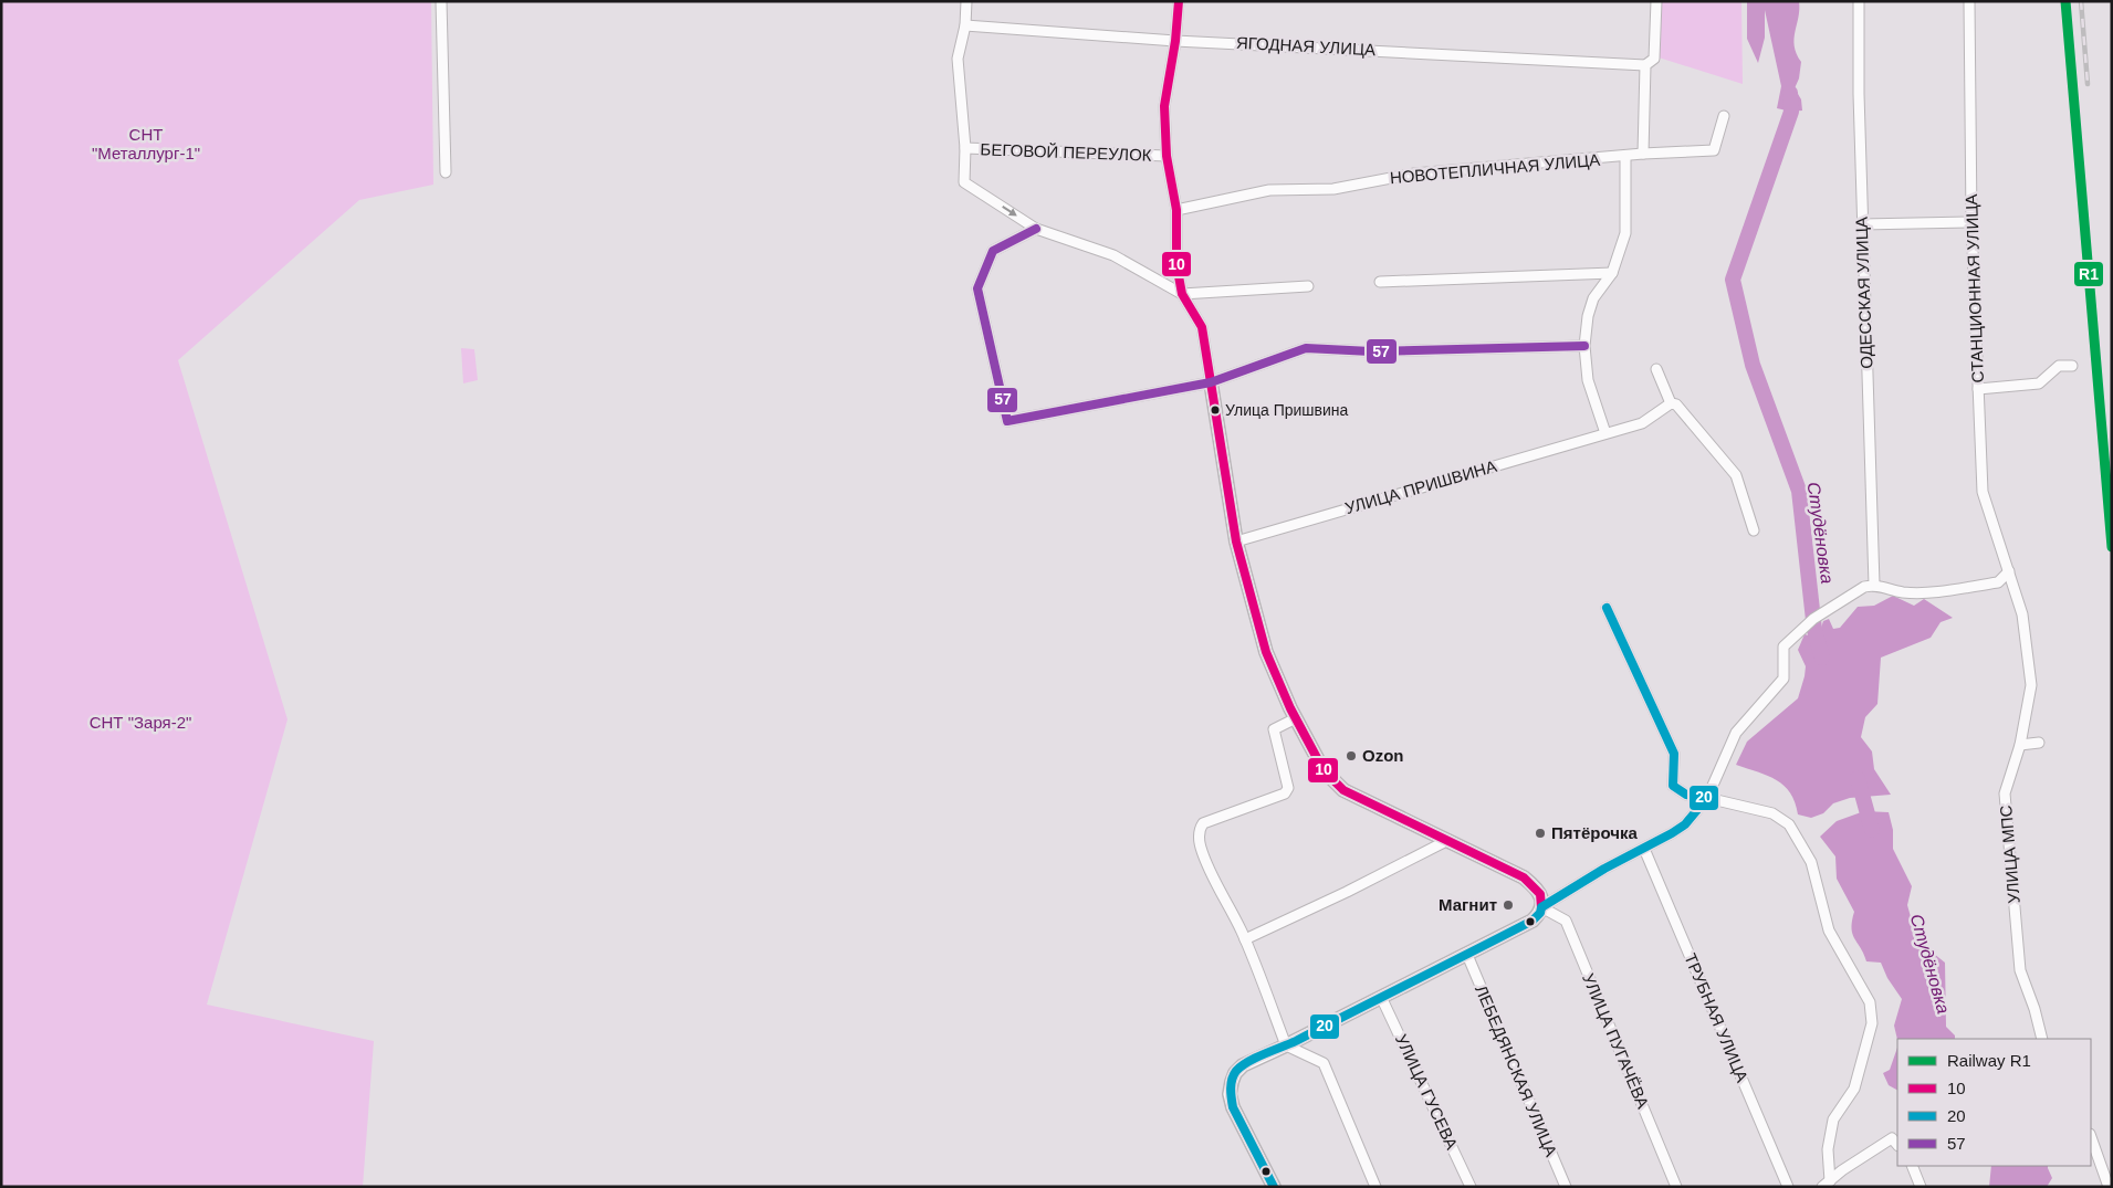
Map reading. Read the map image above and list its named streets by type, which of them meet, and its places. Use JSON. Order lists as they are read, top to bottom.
{
  "streets": {
    "street": [
      "ЯГОДНАЯ УЛИЦА",
      "БЕГОВОЙ ПЕРЕУЛОК",
      "НОВОТЕПЛИЧНАЯ УЛИЦА",
      "СТАНЦИОННАЯ УЛИЦА",
      "ОДЕССКАЯ УЛИЦА",
      "УЛИЦА ПРИШВИНА",
      "УЛИЦА МПС",
      "ТРУБНАЯ УЛИЦА",
      "УЛИЦА ПУГАЧЁВА",
      "ЛЕБЕДЯНСКАЯ УЛИЦА",
      "УЛИЦА ГУСЕВА"
    ]
  },
  "crossings": [
    ["СТАНЦИОННАЯ УЛИЦА", "УЛИЦА МПС"]
  ],
  "water": ["Студёновка"],
  "parks": ["СНТ \"Металлург-1\"", "СНТ \"Заря-2\""],
  "places": [
    "Улица Пришвина",
    "Ozon",
    "Пятёрочка",
    "Магнит"
  ],
  "lines": [
    "rail line R1",
    "transit line 10",
    "transit line 57",
    "transit line 20"
  ],
  "legend": [
    "Railway R1",
    "10",
    "20",
    "57"
  ]
}
